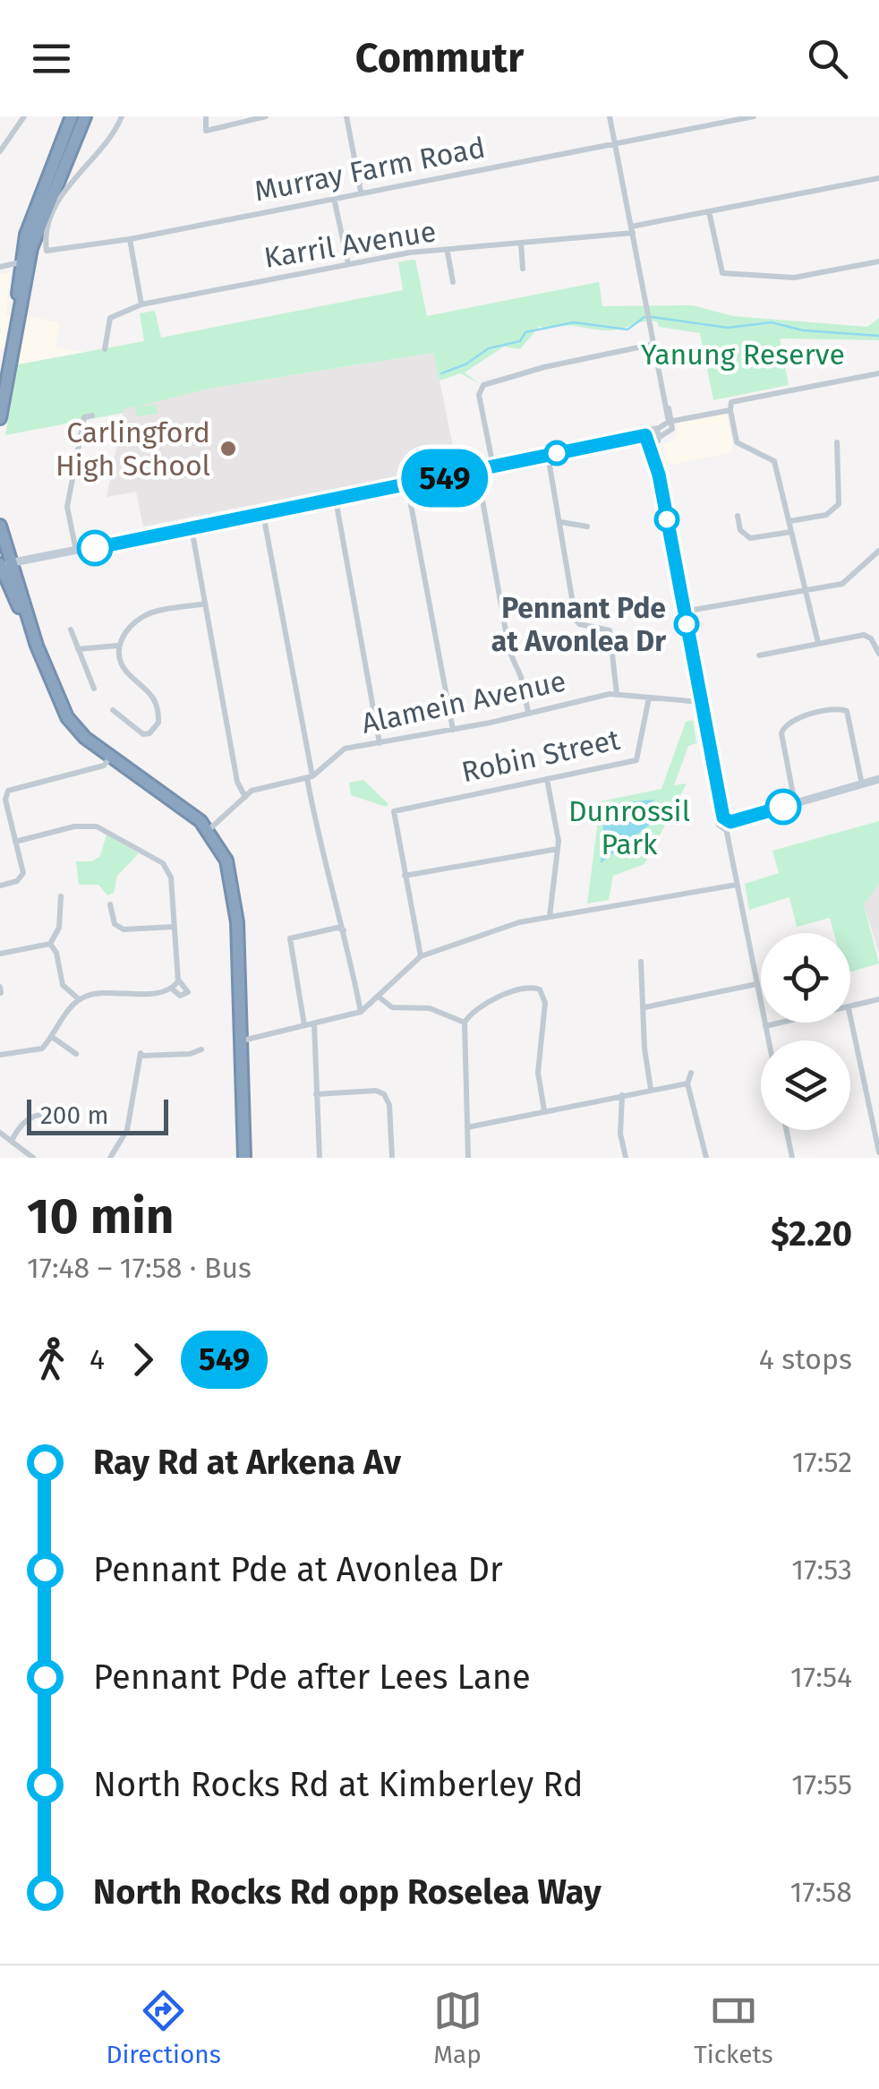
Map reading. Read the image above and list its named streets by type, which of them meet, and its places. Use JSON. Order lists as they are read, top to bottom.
{
  "streets": {
    "street": [
      "Murray Farm Road",
      "Karril Avenue",
      "Alamein Avenue",
      "Robin Street"
    ]
  },
  "crossings": [
    ["Alamein Avenue", "Robin Street"]
  ],
  "parks": ["Yanung Reserve", "Dunrossil Park"],
  "places": ["Carlingford High School", "Pennant Pde at Avonlea Dr"],
  "lines": ["bus line 549"],
  "scale_bar": "200 m",
  "page": {
    "header": "Commutr",
    "on_map": "549",
    "scale": "200 m",
    "heading": ["10 min", "17:48 – 17:58 · Bus", "$2.20"],
    "legs": ["4", "549", "4 stops"],
    "list": [
      {
        "name": "Ray Rd at Arkena Av",
        "value": "17:52"
      },
      {
        "name": "Pennant Pde at Avonlea Dr",
        "value": "17:53"
      },
      {
        "name": "Pennant Pde after Lees Lane",
        "value": "17:54"
      },
      {
        "name": "North Rocks Rd at Kimberley Rd",
        "value": "17:55"
      },
      {
        "name": "North Rocks Rd opp Roselea Way",
        "value": "17:58"
      }
    ],
    "tabs": ["Directions", "Map", "Tickets"]
  }
}
